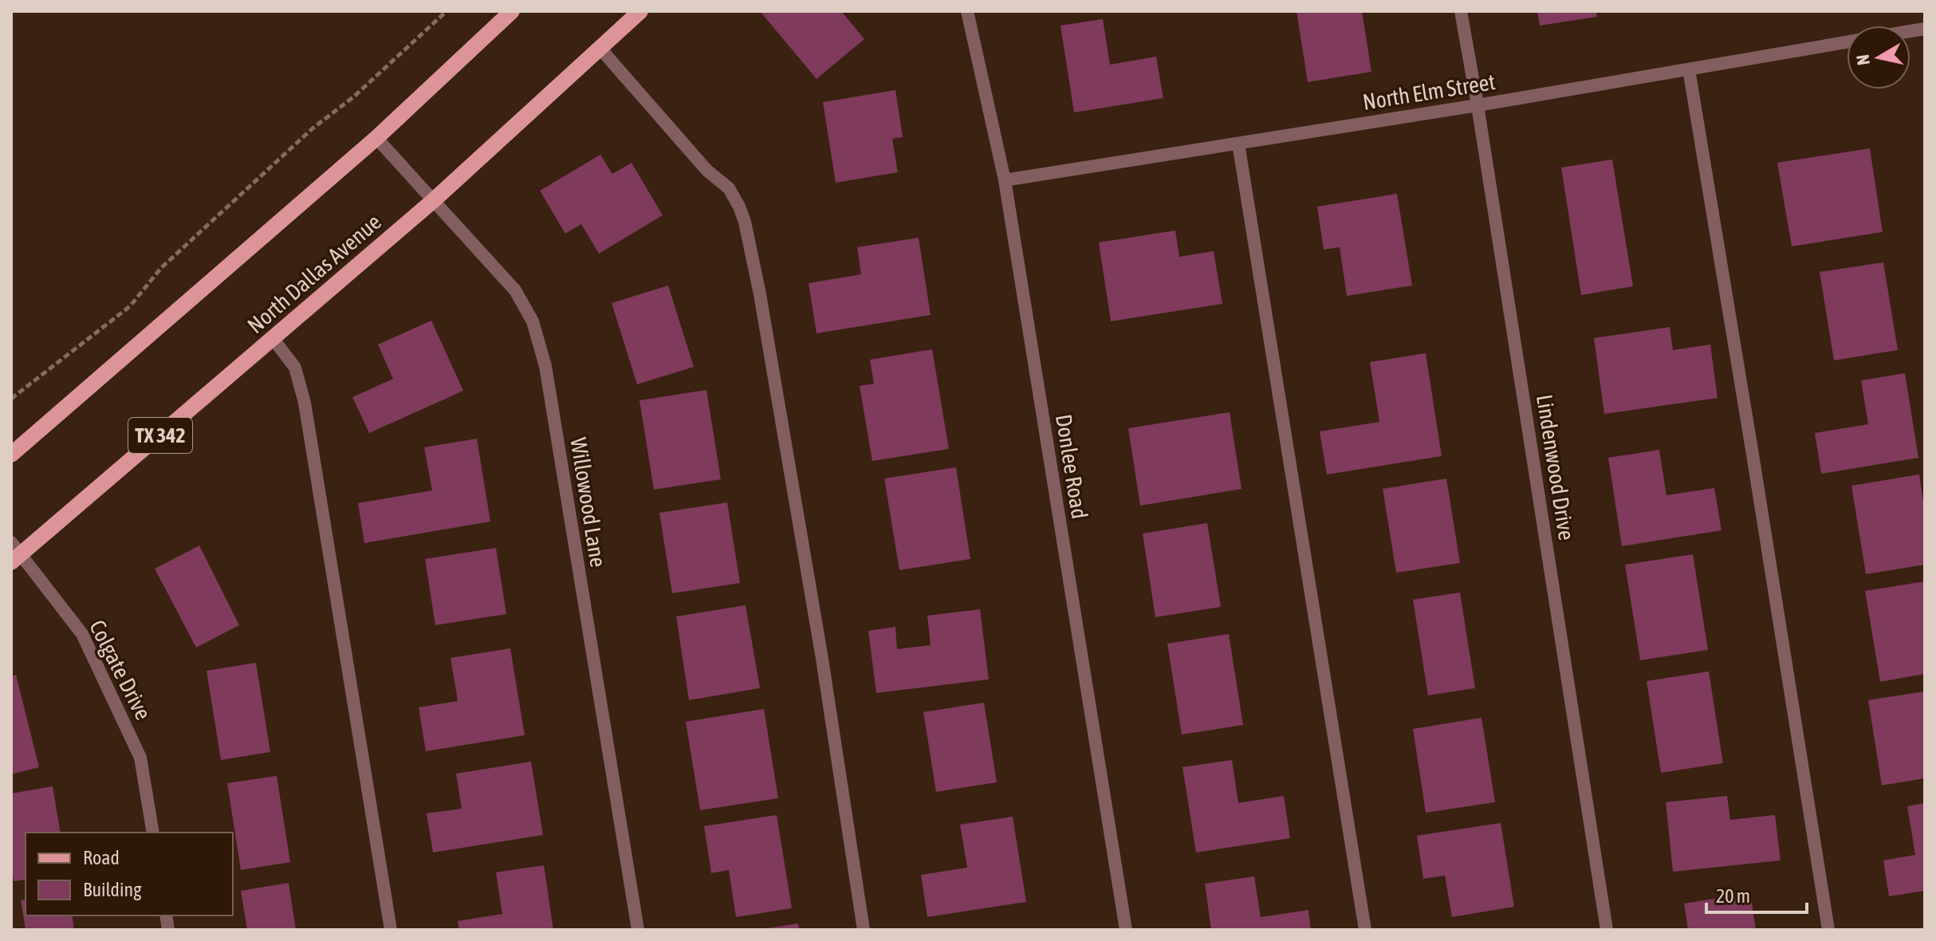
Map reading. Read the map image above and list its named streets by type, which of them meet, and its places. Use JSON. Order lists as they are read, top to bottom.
{
  "streets": {
    "main road": ["North Dallas Avenue", "TX 342"],
    "street": [
      "North Elm Street",
      "Donlee Road",
      "Lindenwood Drive",
      "Willowood Lane",
      "Colgate Drive"
    ]
  },
  "crossings": [
    ["North Elm Street", "Donlee Road"],
    ["North Elm Street", "Lindenwood Drive"],
    ["North Dallas Avenue", "Willowood Lane"],
    ["North Dallas Avenue", "Colgate Drive"]
  ],
  "legend": ["Road", "Building"],
  "scale_bar": "20 m",
  "north": "left"
}
